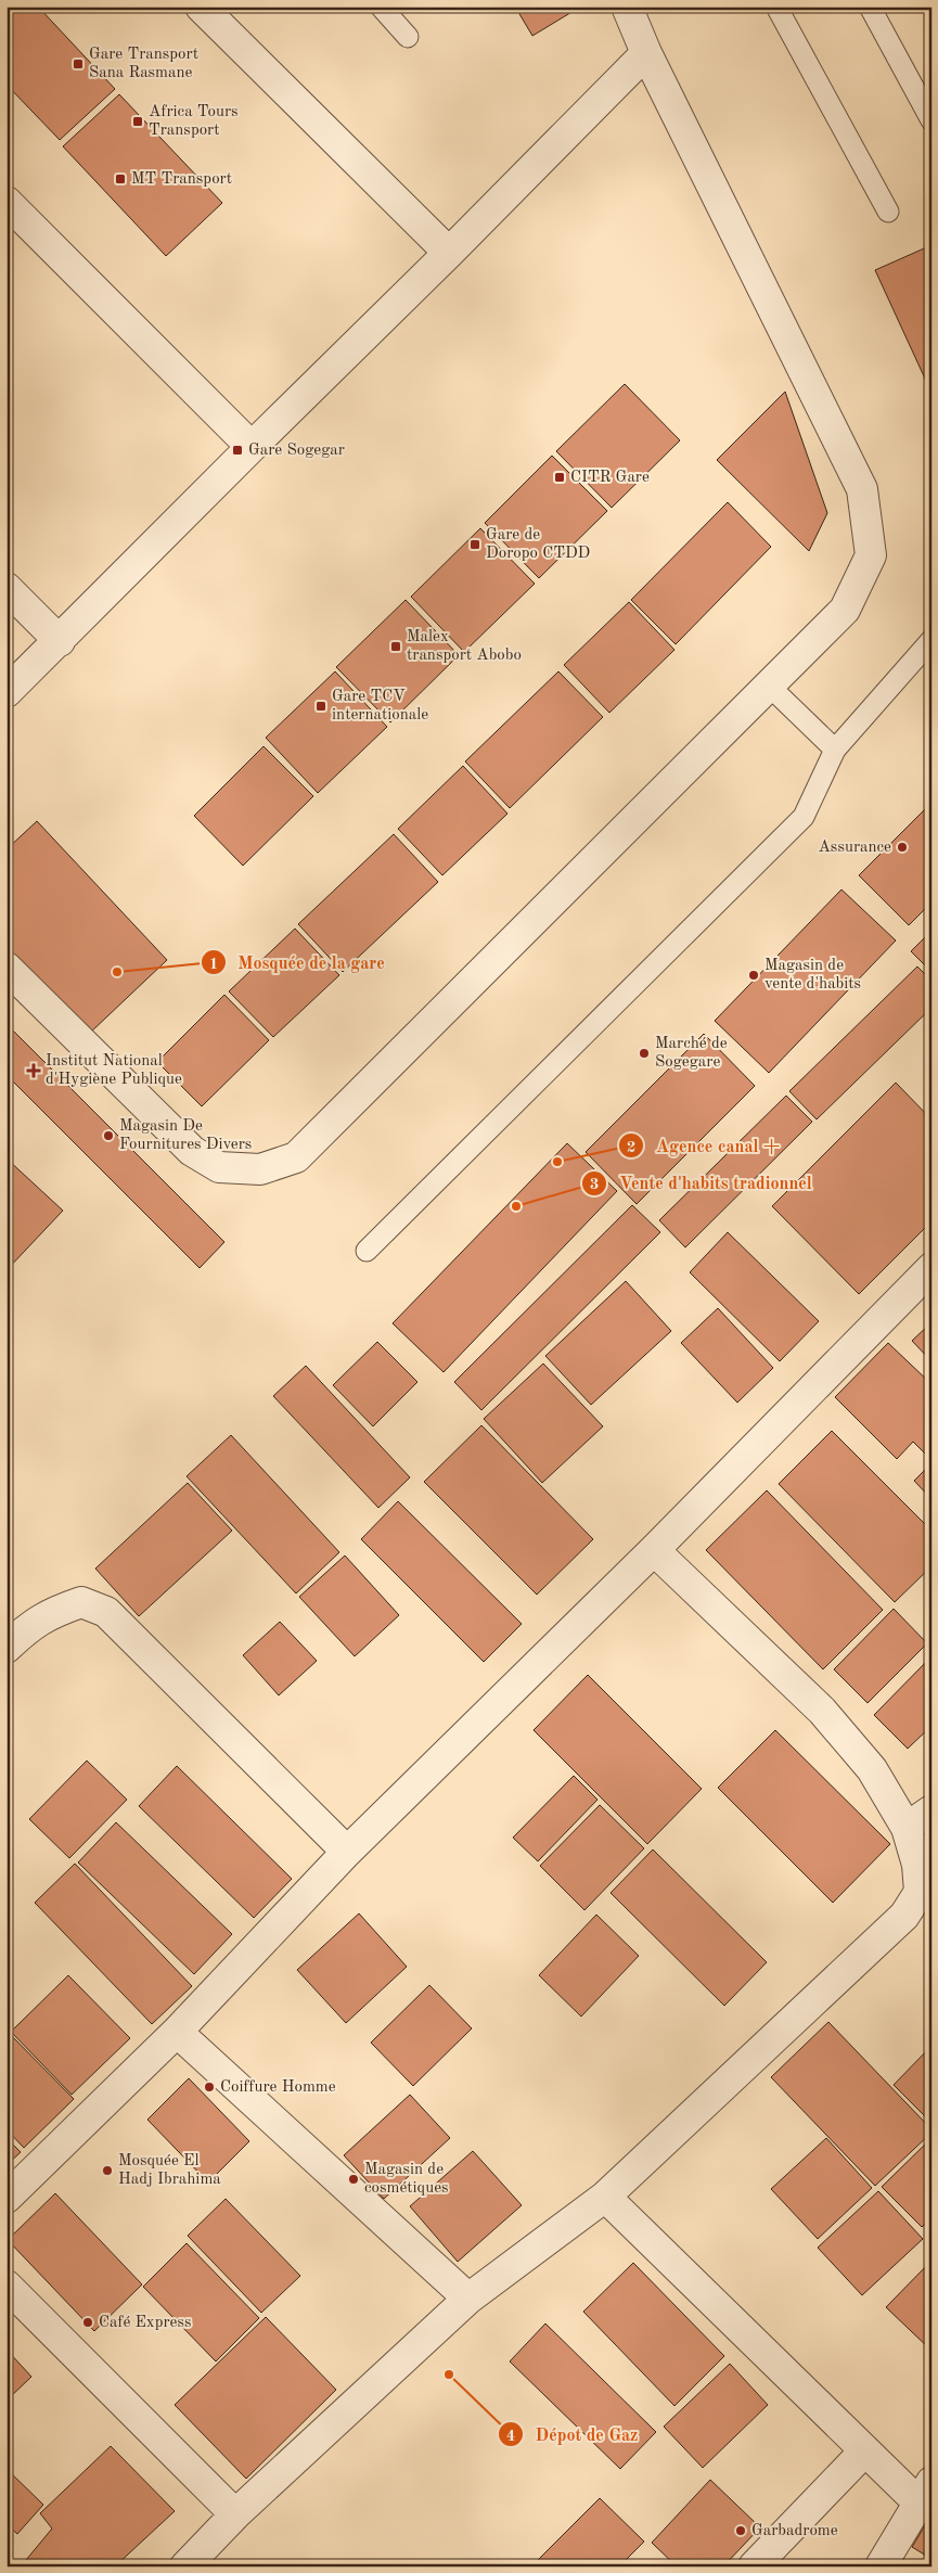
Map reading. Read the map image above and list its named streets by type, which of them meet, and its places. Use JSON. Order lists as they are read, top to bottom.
{
  "places": {
    "transit": [
      "Gare Transport Sana Rasmane",
      "Africa Tours Transport",
      "MT Transport",
      "Gare Sogegar",
      "CITR Gare",
      "Gare de Doropo CTDD",
      "Malex transport Abobo",
      "Gare TCV internationale"
    ],
    "other": [
      "Assurance",
      "Mosquée de la gare",
      "Magasin de vente d'habits",
      "Marché de Sogegare",
      "Magasin De Fournitures Divers",
      "Agence canal +",
      "Vente d'habits tradionnel",
      "Coiffure Homme",
      "Mosquée El Hadj Ibrahima",
      "Magasin de cosmétiques",
      "Café Express",
      "Dépot de Gaz",
      "Garbadrome"
    ],
    "health": ["Institut National d'Hygiène Publique"]
  }
}
